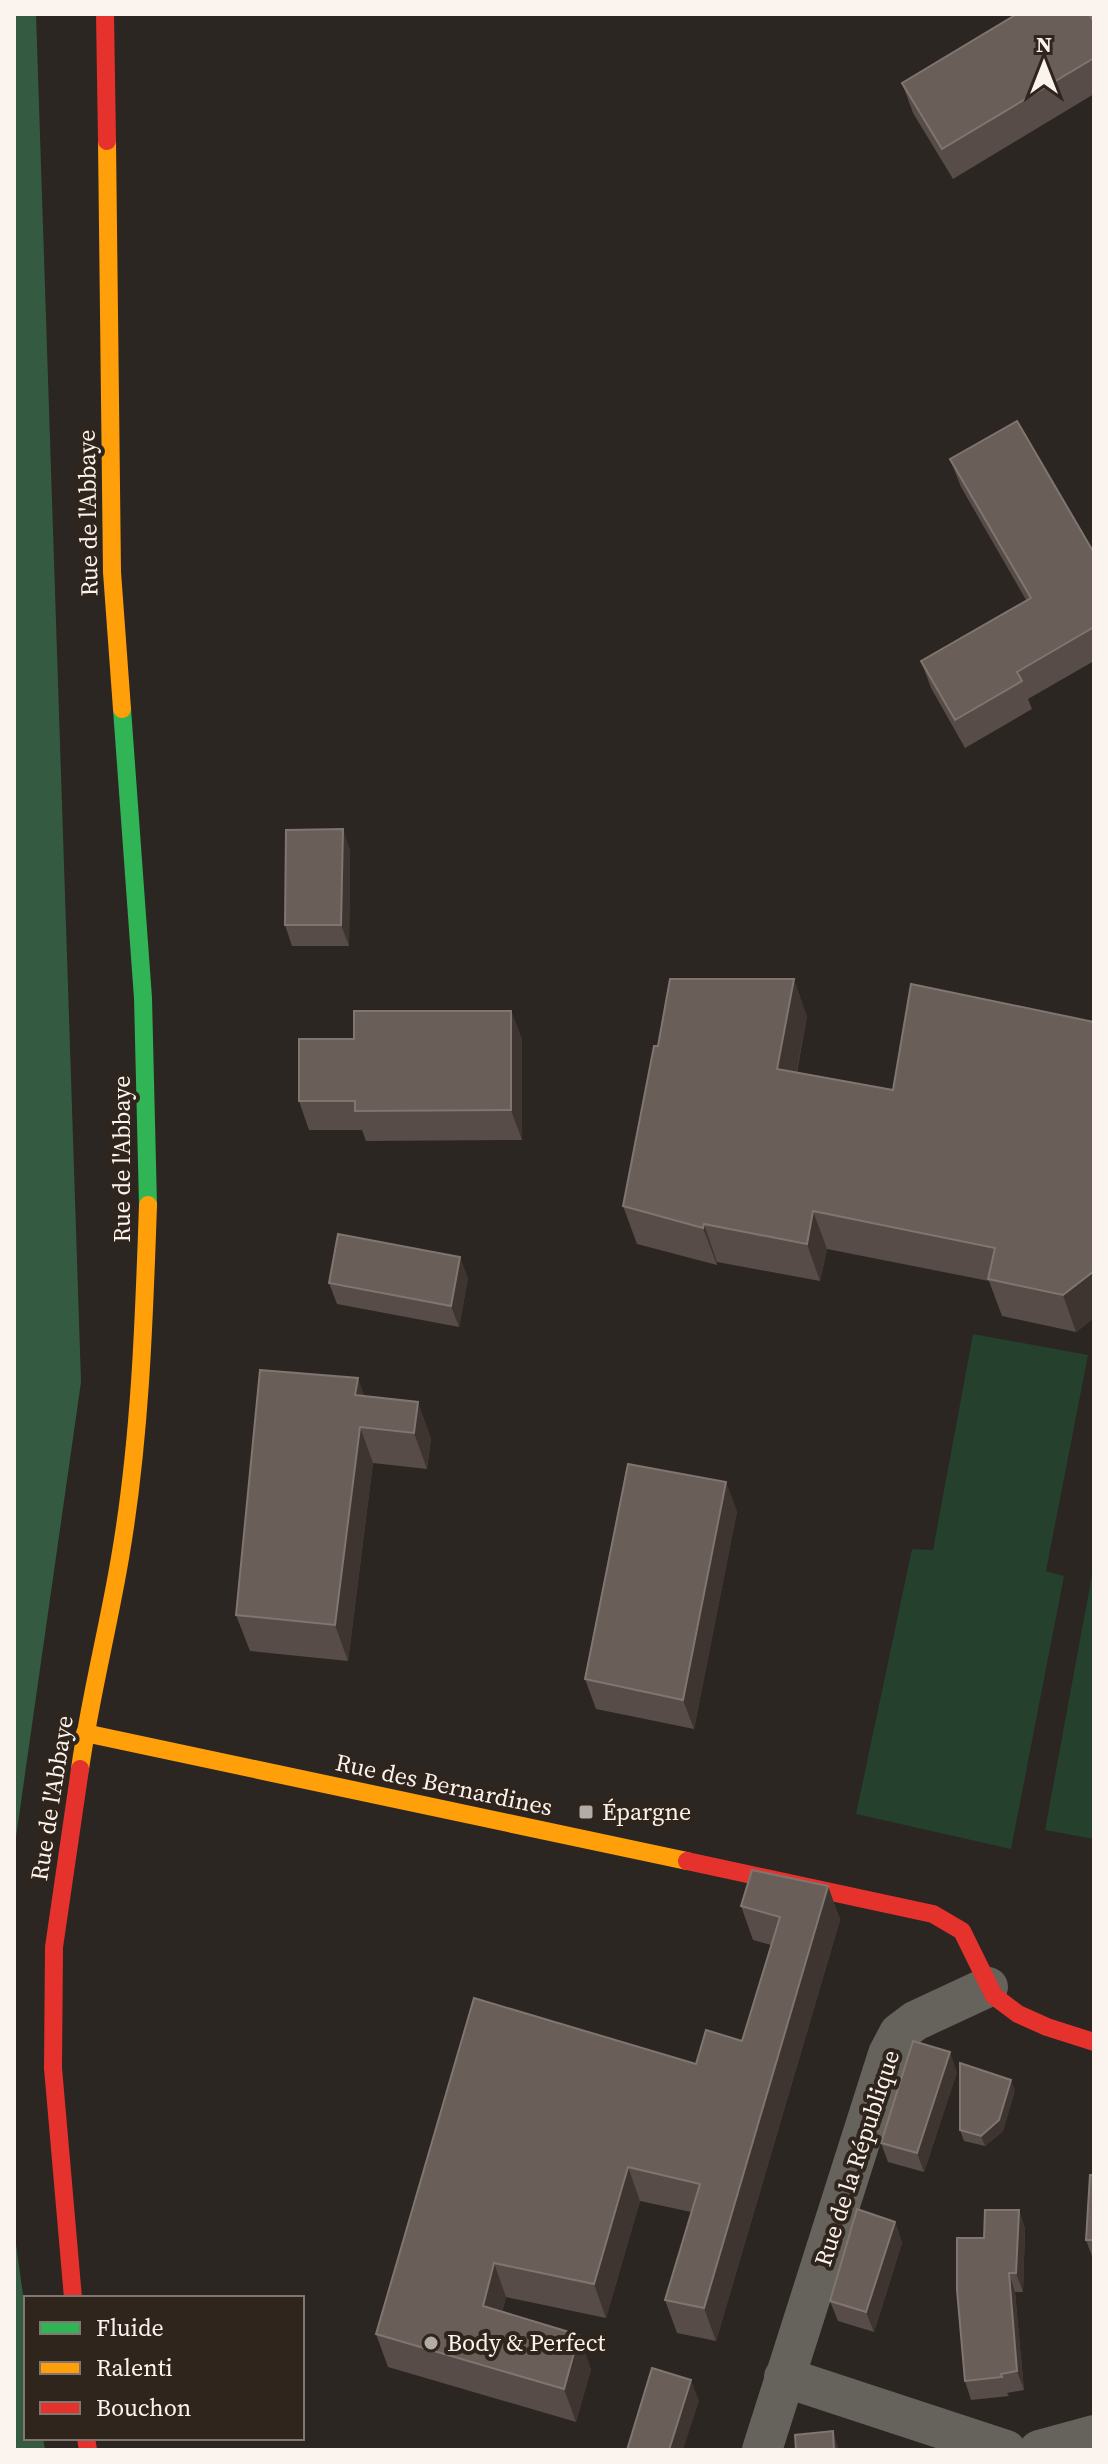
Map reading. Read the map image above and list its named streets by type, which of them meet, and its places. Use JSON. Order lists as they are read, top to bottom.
{
  "streets": {
    "street": ["Rue de l'Abbaye", "Rue des Bernardines", "Rue de la République"]
  },
  "crossings": [
    ["Rue de l'Abbaye", "Rue des Bernardines"],
    ["Rue des Bernardines", "Rue de la République"]
  ],
  "places": {
    "transit": ["Épargne"],
    "other": ["Body & Perfect"]
  },
  "legend": ["Fluide", "Ralenti", "Bouchon"],
  "north": "top"
}
